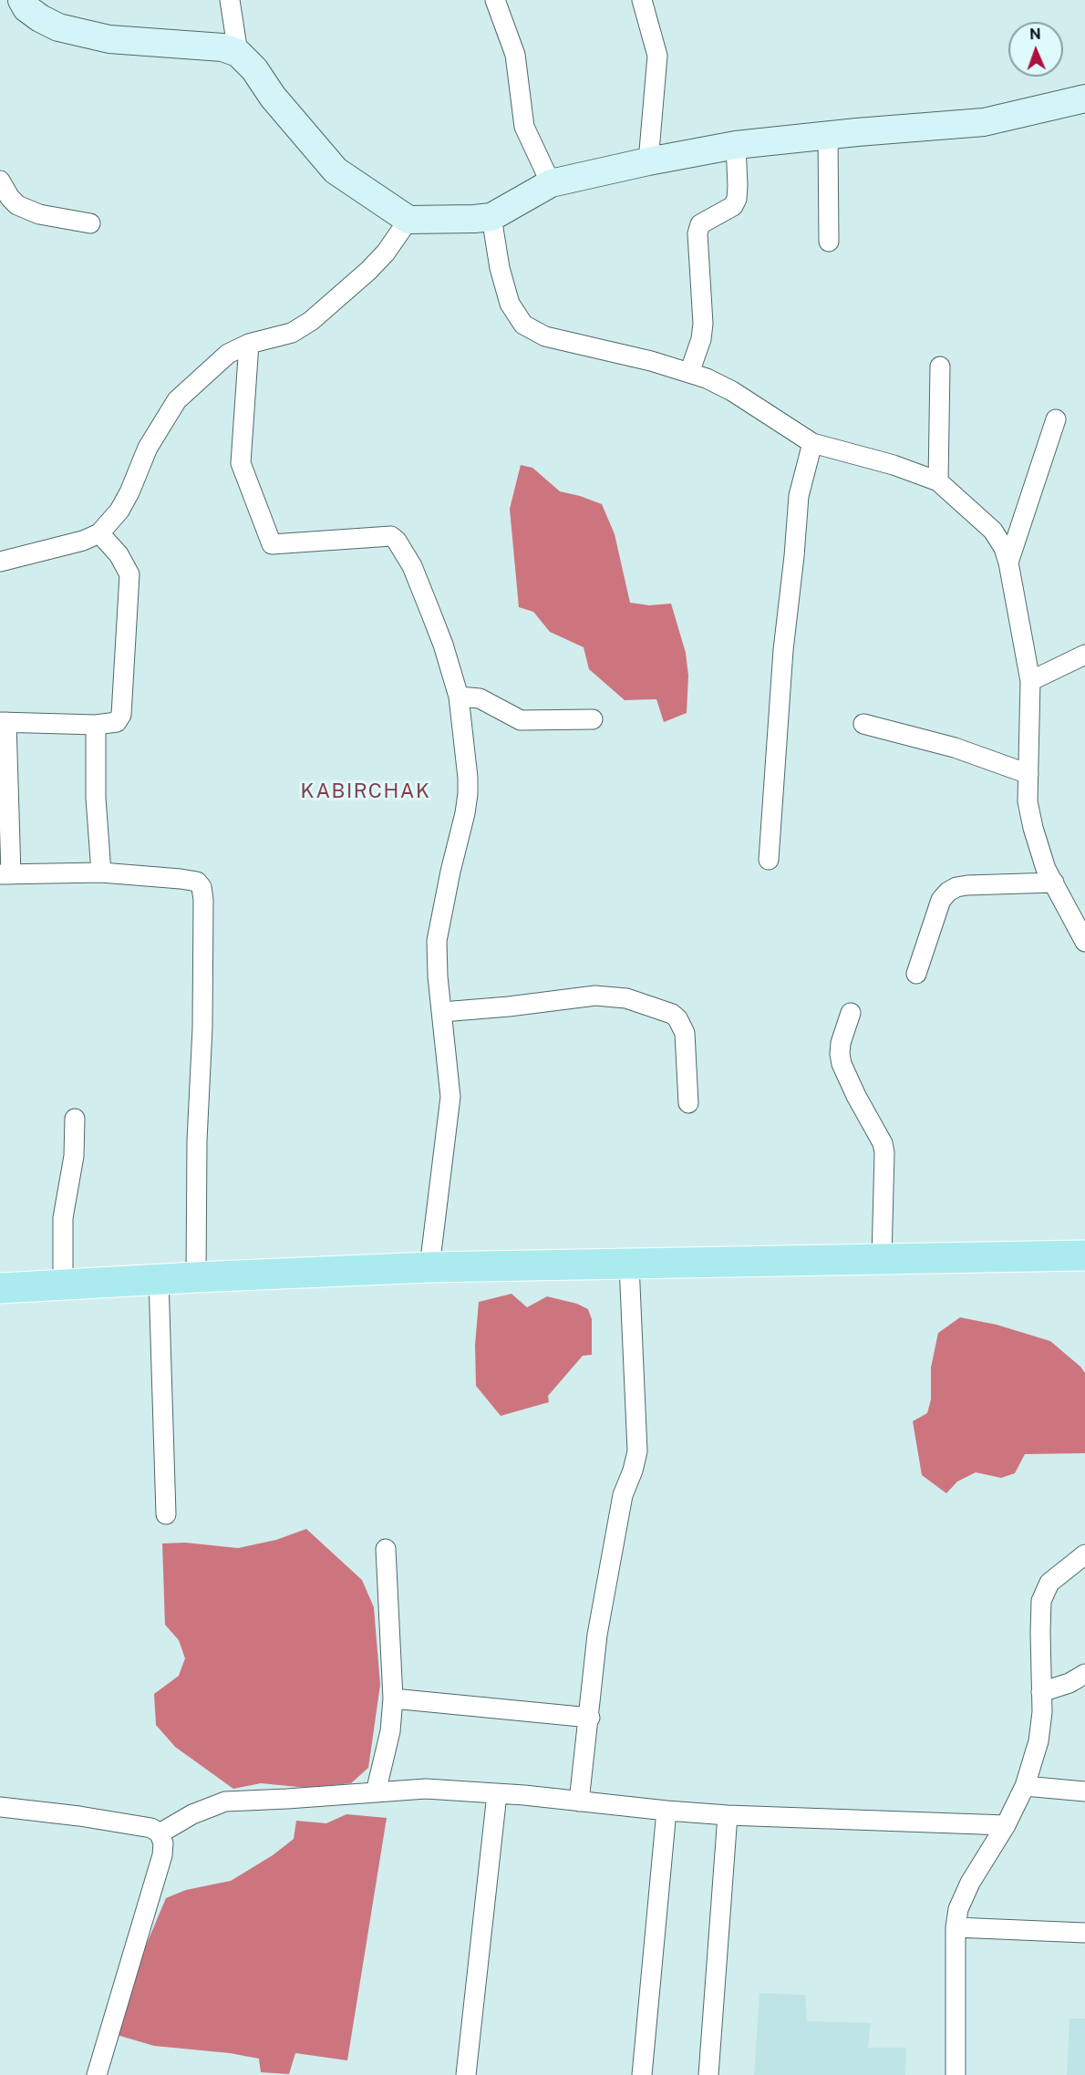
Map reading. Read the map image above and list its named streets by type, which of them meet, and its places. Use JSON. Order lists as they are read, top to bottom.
{
  "districts": ["KABIRCHAK"],
  "north": "top"
}
